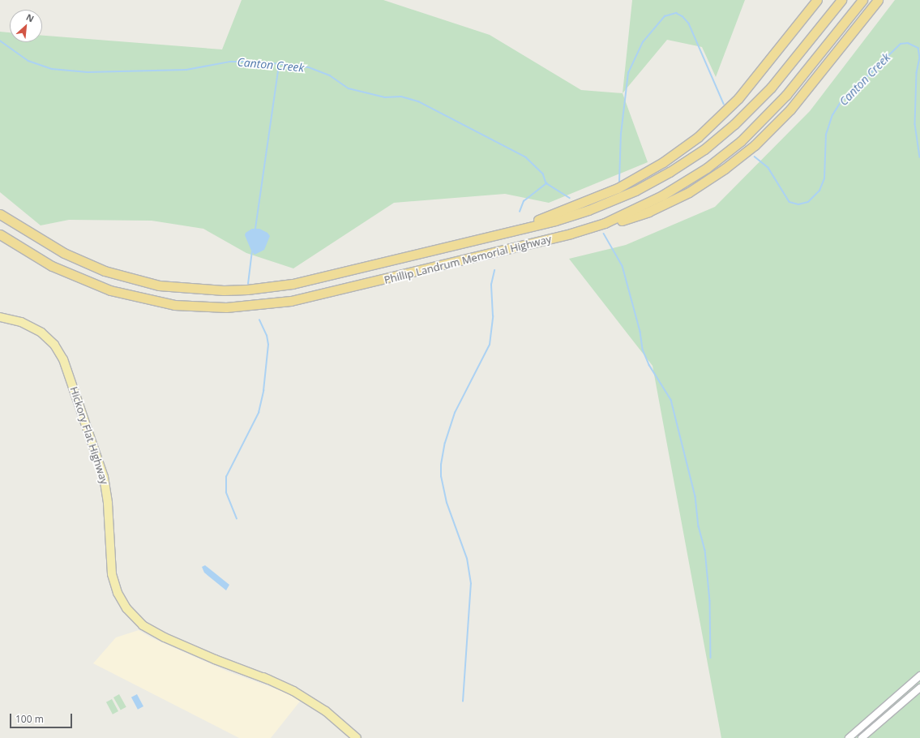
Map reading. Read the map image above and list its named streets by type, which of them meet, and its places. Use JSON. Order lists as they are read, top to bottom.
{
  "streets": {
    "highway": ["Phillip Landrum Memorial Highway"],
    "main road": ["Hickory Flat Highway"]
  },
  "water": ["Canton Creek"],
  "scale_bar": "100 m",
  "north": "top right"
}
